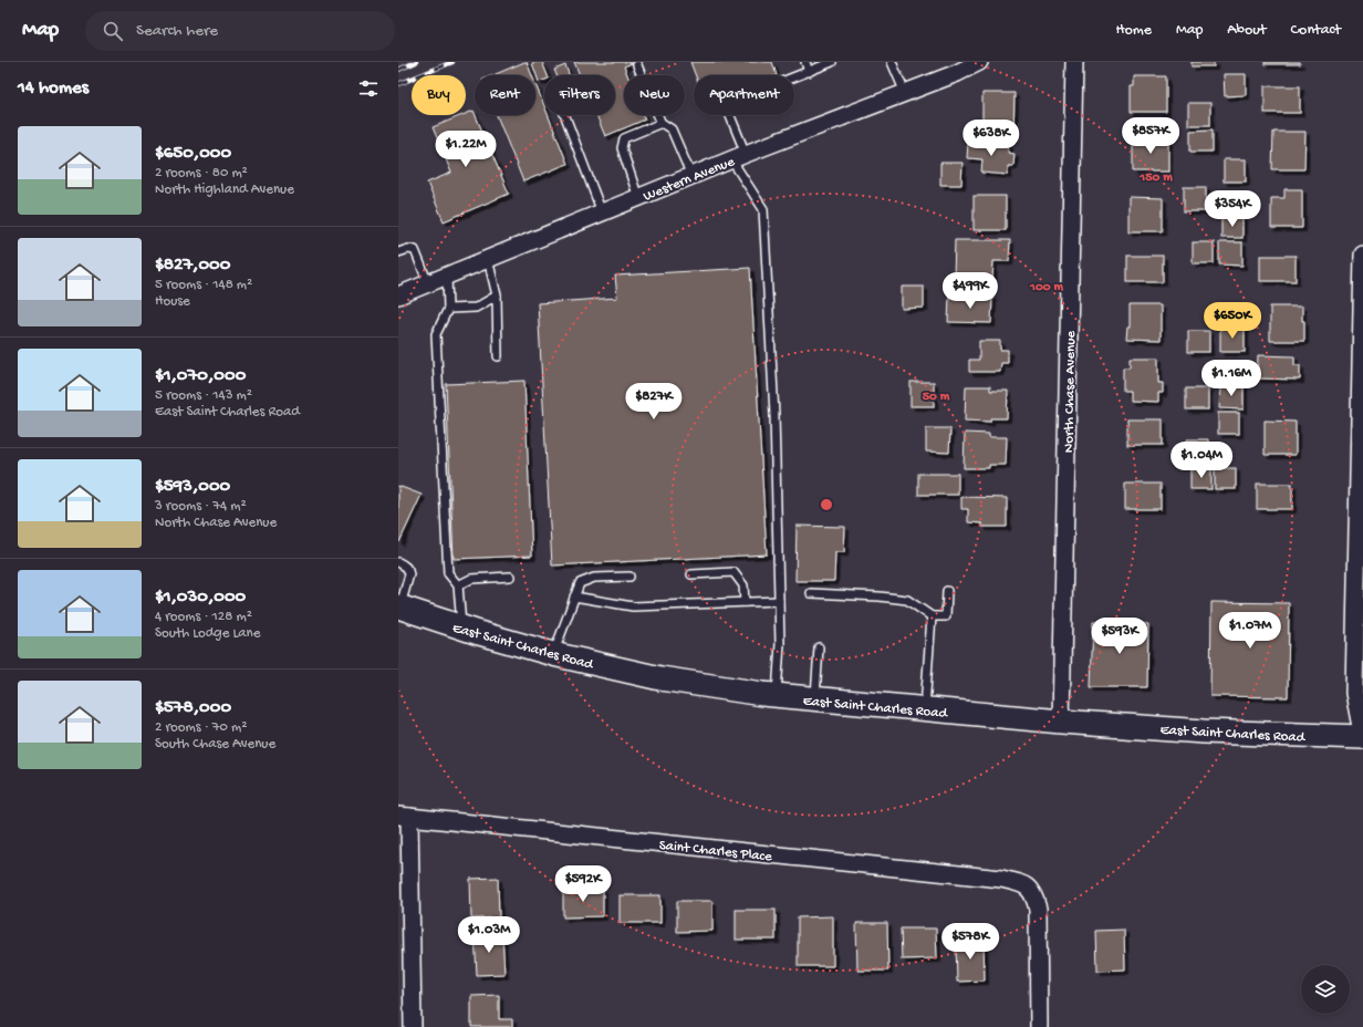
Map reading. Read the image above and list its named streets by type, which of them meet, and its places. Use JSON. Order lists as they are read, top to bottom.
{
  "streets": {
    "main road": ["East Saint Charles Road"],
    "street": ["Western Avenue", "North Chase Avenue", "Saint Charles Place"]
  },
  "crossings": [
    ["North Chase Avenue", "East Saint Charles Road"]
  ],
  "page": {
    "header": "Map",
    "search": "Search here",
    "nav": [
      "Home",
      "Map",
      "About",
      "Contact"
    ],
    "heading": "14 homes",
    "chip": [
      "Buy",
      "Rent",
      "Filters",
      "New",
      "Apartment"
    ],
    "list": [
      {
        "name": "$650,000",
        "note": "2 rooms · 80 m² · North Highland Avenue"
      },
      {
        "name": "$827,000",
        "note": "5 rooms · 148 m² · House"
      },
      {
        "name": "$1,070,000",
        "note": "5 rooms · 143 m² · East Saint Charles Road"
      },
      {
        "name": "$593,000",
        "note": "3 rooms · 74 m² · North Chase Avenue"
      },
      {
        "name": "$1,030,000",
        "note": "4 rooms · 128 m² · South Lodge Lane"
      },
      {
        "name": "$578,000",
        "note": "2 rooms · 70 m² · South Chase Avenue"
      }
    ],
    "price": [
      "$857K",
      "$638K",
      "$1.22M",
      "$354K",
      "$499K",
      "$650K",
      "$1.16M",
      "$827K",
      "$1.04M",
      "$1.07M",
      "$593K",
      "$592K",
      "$1.03M",
      "$578K"
    ]
  },
  "rings": ["150 m", "100 m", "50 m"]
}
